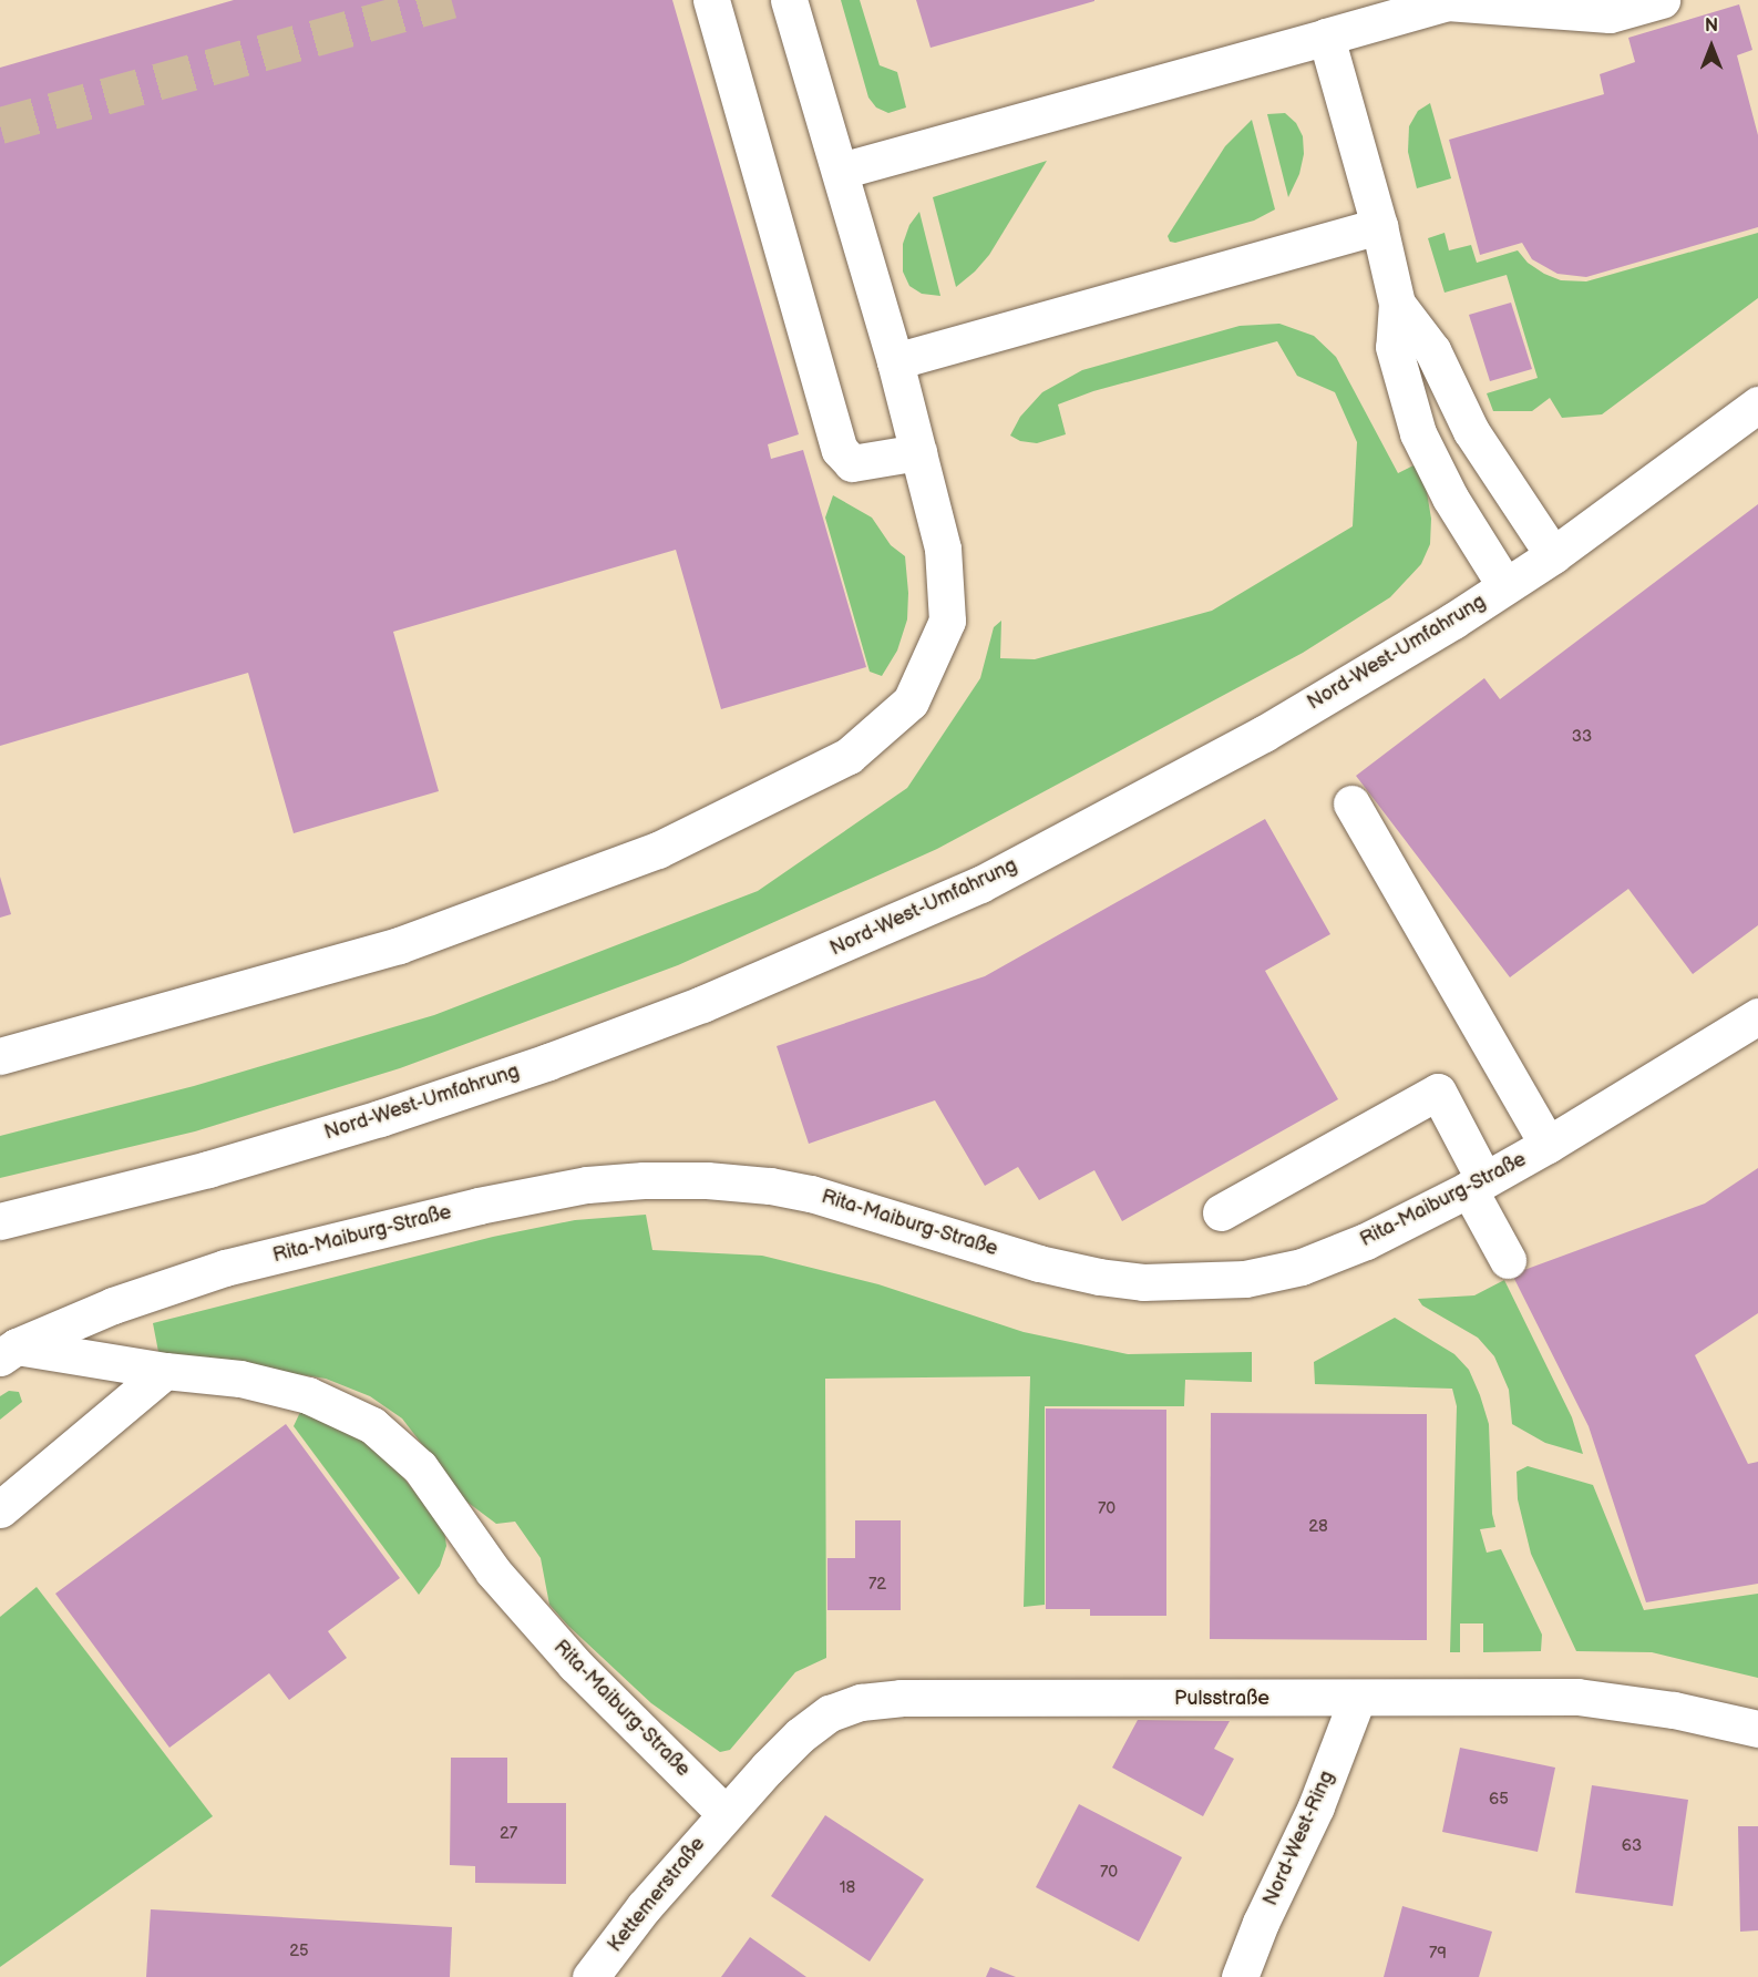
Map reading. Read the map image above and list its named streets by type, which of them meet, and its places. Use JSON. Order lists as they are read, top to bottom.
{
  "streets": {
    "street": [
      "Nord-West-Umfahrung",
      "Rita-Maiburg-Straße",
      "Pulsstraße",
      "Nord-West-Ring",
      "Kettemerstraße"
    ]
  },
  "crossings": [
    ["Rita-Maiburg-Straße", "Pulsstraße"],
    ["Rita-Maiburg-Straße", "Kettemerstraße"],
    ["Pulsstraße", "Nord-West-Ring"],
    ["Pulsstraße", "Kettemerstraße"]
  ],
  "house_numbers": [
    "33",
    "70",
    "28",
    "72",
    "65",
    "27",
    "63",
    "70",
    "18",
    "25",
    "79"
  ],
  "north": "top"
}
